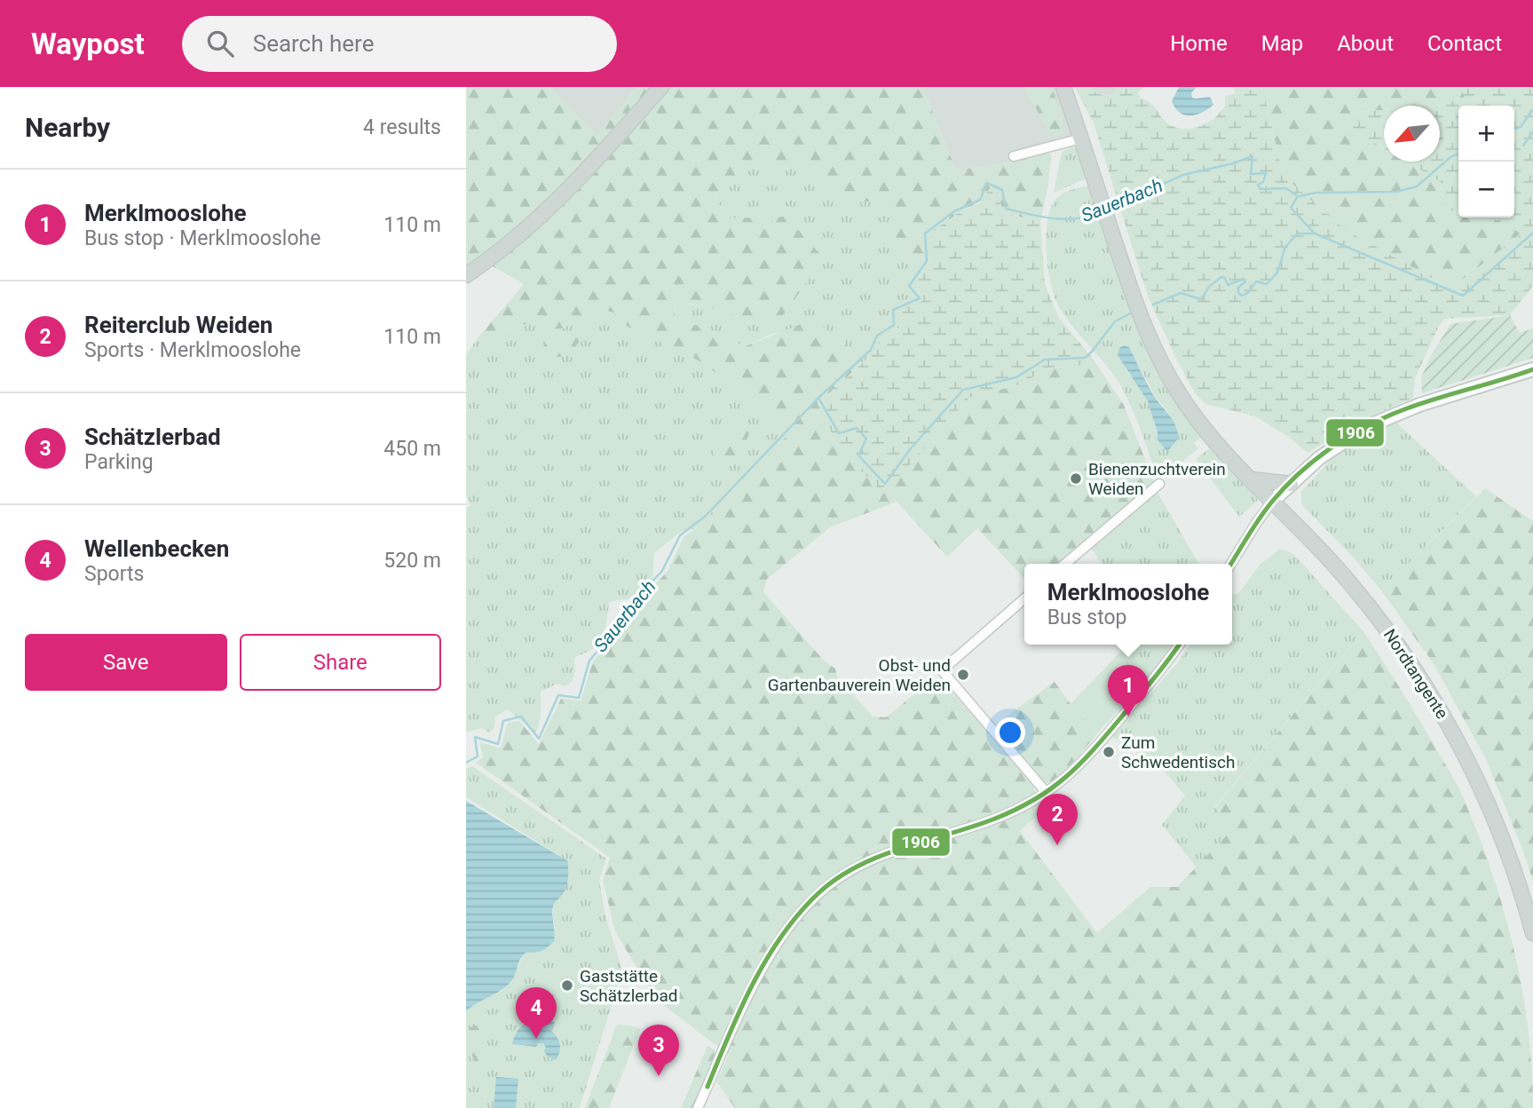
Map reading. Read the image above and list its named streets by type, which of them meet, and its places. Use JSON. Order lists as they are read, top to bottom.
{
  "streets": {
    "main road": ["Nordtangente"]
  },
  "water": ["Sauerbach"],
  "places": [
    "Bienenzuchtverein Weiden",
    "Obst- und Gartenbauverein Weiden",
    "Zum Schwedentisch",
    "Gaststätte Schätzlerbad"
  ],
  "lines": ["transit line 1906"],
  "north": "bottom left",
  "page": {
    "header": "Waypost",
    "search": "Search here",
    "nav": [
      "Home",
      "Map",
      "About",
      "Contact"
    ],
    "heading": ["Nearby", "4 results"],
    "map_buttons": ["+", "−"],
    "list": [
      {
        "mark": "1",
        "name": "Merklmooslohe",
        "note": "Bus stop · Merklmooslohe",
        "value": "110 m"
      },
      {
        "mark": "2",
        "name": "Reiterclub Weiden",
        "note": "Sports · Merklmooslohe",
        "value": "110 m"
      },
      {
        "mark": "3",
        "name": "Schätzlerbad",
        "note": "Parking",
        "value": "450 m"
      },
      {
        "mark": "4",
        "name": "Wellenbecken",
        "note": "Sports",
        "value": "520 m"
      }
    ],
    "popup": ["Merklmooslohe", "Bus stop"],
    "buttons": ["Save", "Share"],
    "pins": [
      "1",
      "2",
      "4",
      "3"
    ]
  }
}
